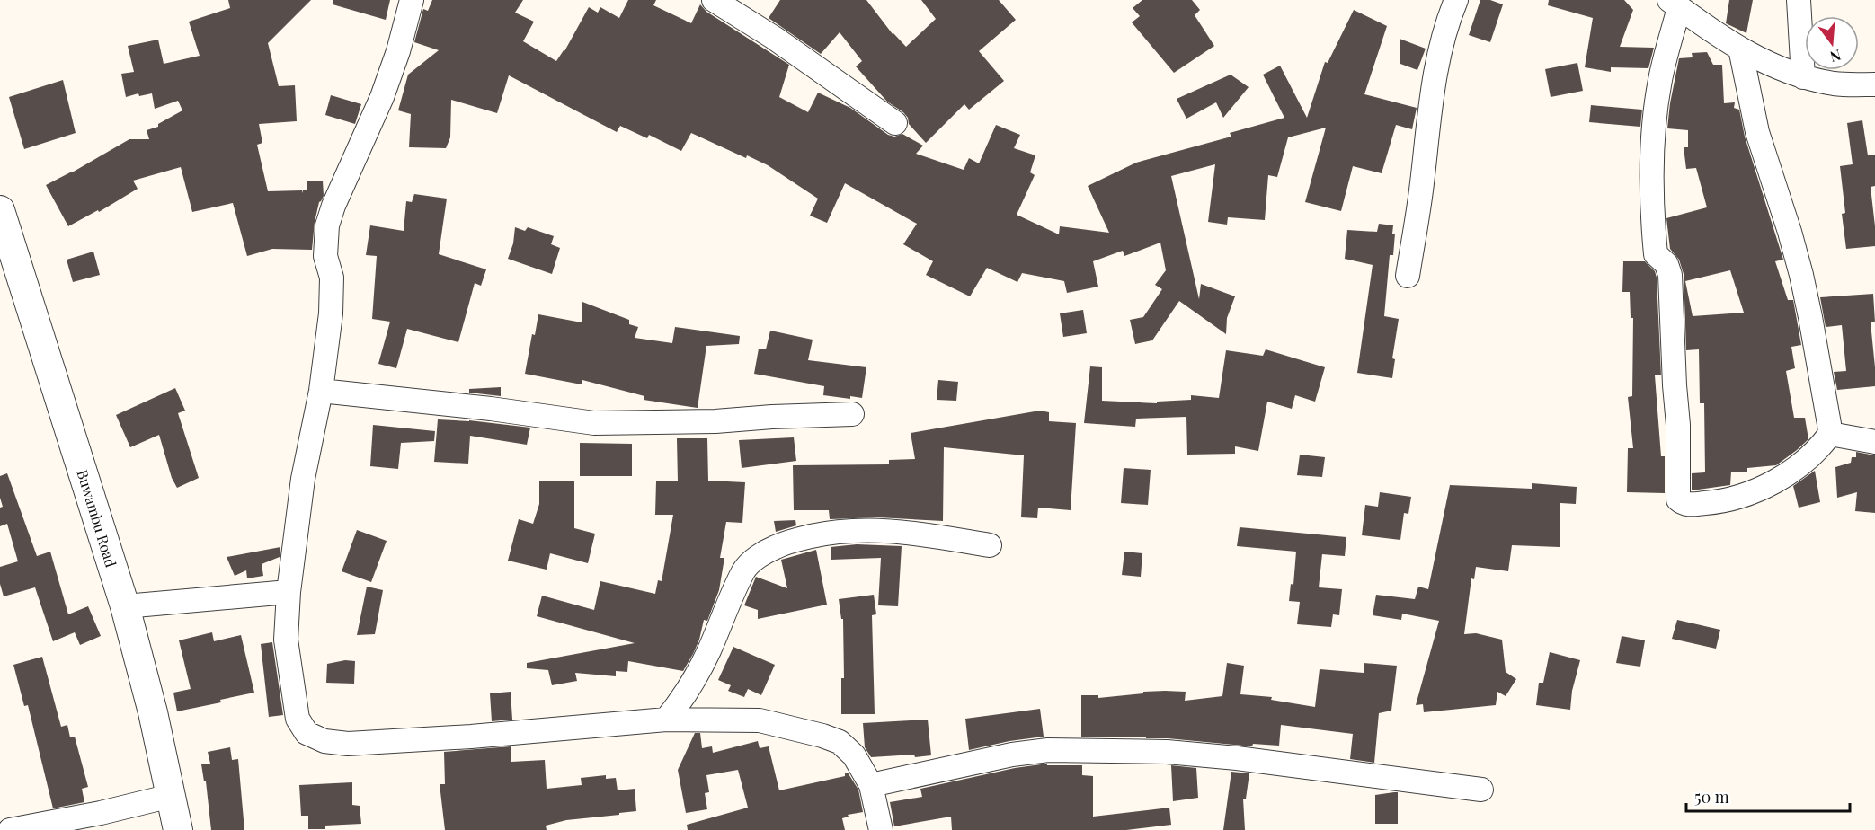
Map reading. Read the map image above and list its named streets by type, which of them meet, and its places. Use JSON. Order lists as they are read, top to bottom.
{
  "streets": {
    "street": ["Buwambu Road"]
  },
  "scale_bar": "50 m",
  "north": "bottom"
}
